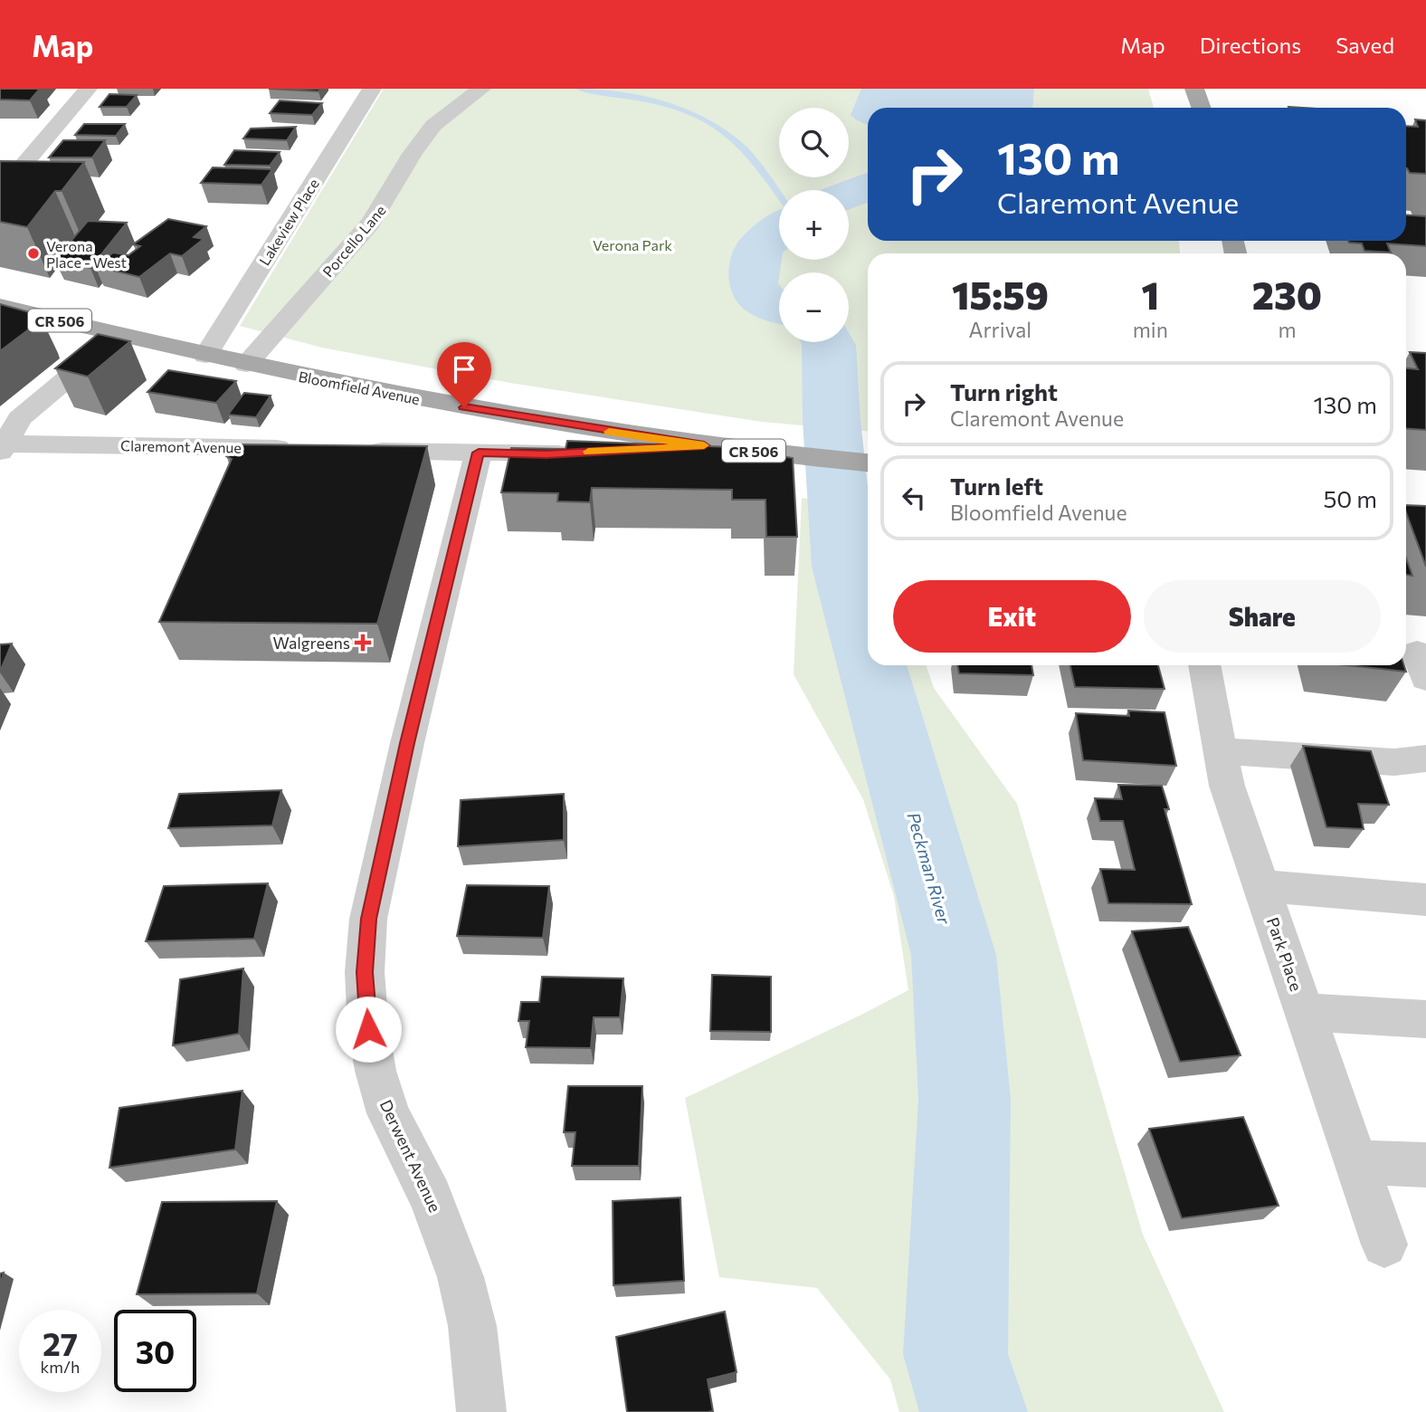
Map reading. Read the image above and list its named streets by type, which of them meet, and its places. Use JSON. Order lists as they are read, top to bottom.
{
  "streets": {
    "main road": ["CR 506", "Bloomfield Avenue"],
    "street": [
      "Lakeview Place",
      "Porcello Lane",
      "Claremont Avenue",
      "Park Place",
      "Derwent Avenue"
    ]
  },
  "crossings": [
    ["Lakeview Place", "Bloomfield Avenue"],
    ["Porcello Lane", "Bloomfield Avenue"]
  ],
  "water": ["Peckman River"],
  "parks": ["Verona Park"],
  "places": {
    "other": ["Verona Place - West"],
    "health": ["Walgreens"]
  },
  "page": {
    "header": "Map",
    "nav": ["Map", "Directions", "Saved"],
    "map_buttons": ["+", "−"],
    "turn": ["130 m", "Claremont Avenue"],
    "eta": [
      "15:59",
      "Arrival",
      "1",
      "min",
      "230",
      "m"
    ],
    "list": [
      {
        "name": "Turn right",
        "note": "Claremont Avenue",
        "value": "130 m"
      },
      {
        "name": "Turn left",
        "note": "Bloomfield Avenue",
        "value": "50 m"
      }
    ],
    "buttons": ["Exit", "Share"],
    "speed": "27 km/h",
    "limit": "30"
  }
}
